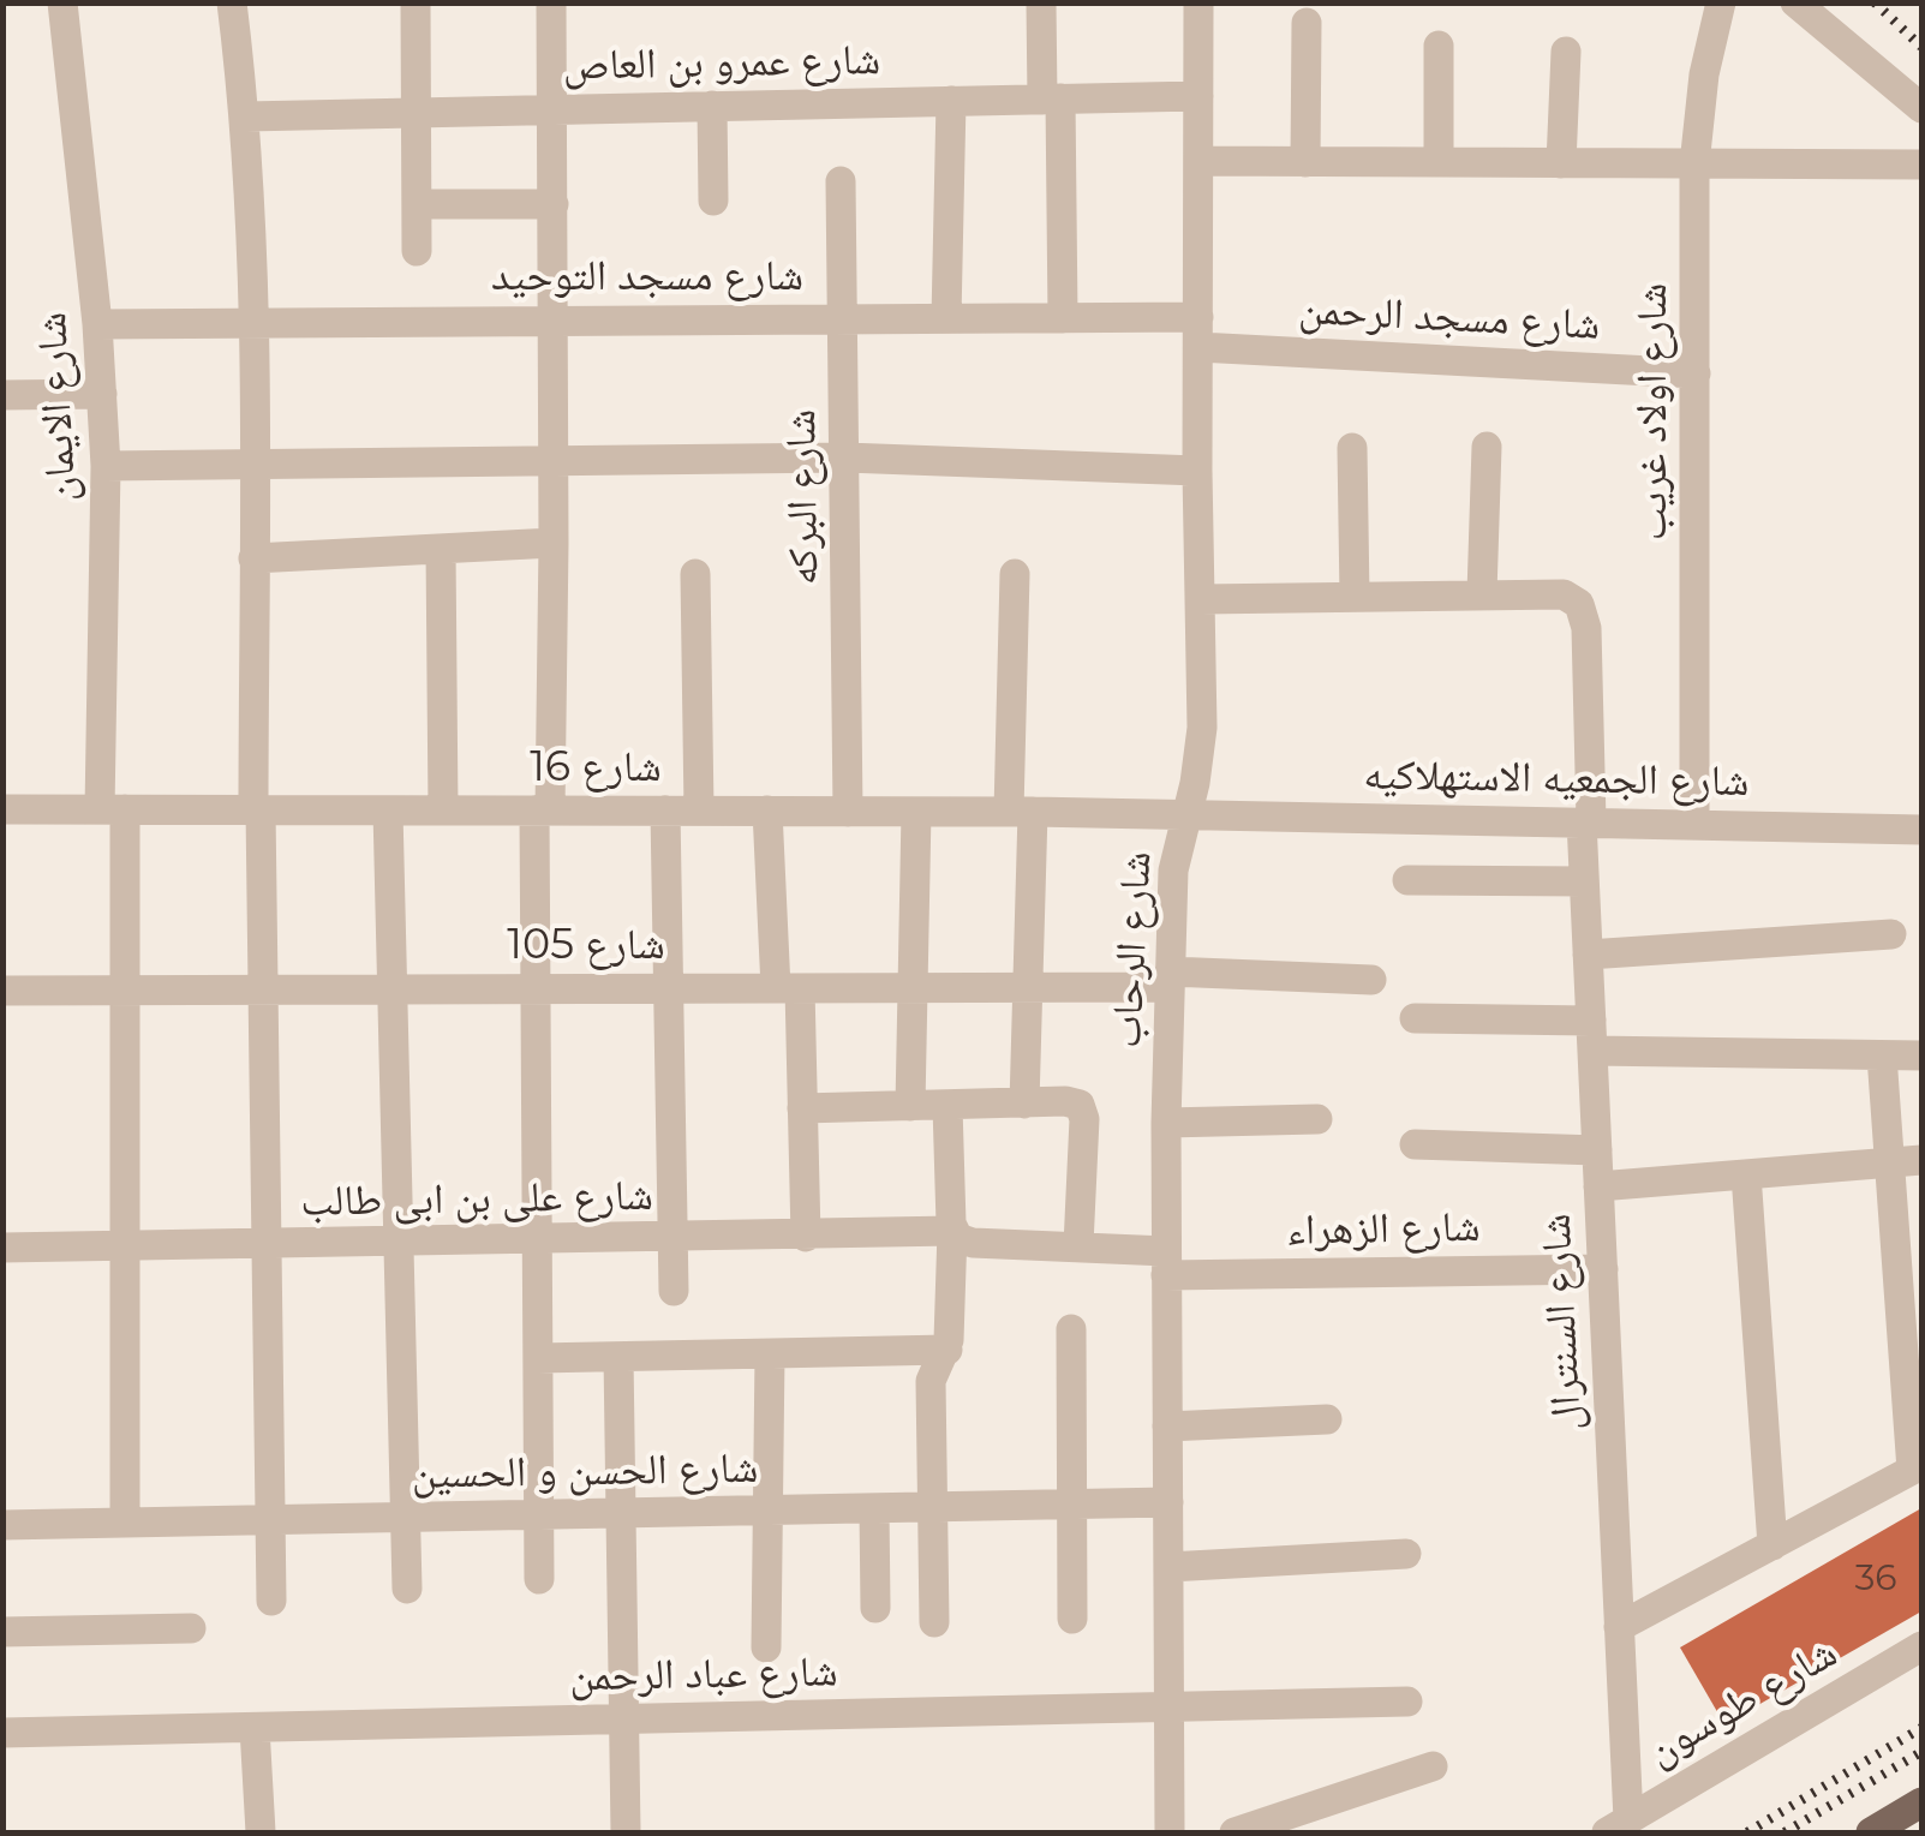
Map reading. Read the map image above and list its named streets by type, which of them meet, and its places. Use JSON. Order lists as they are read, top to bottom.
{
  "streets": {
    "street": [
      "شارع عمرو بن العاص",
      "شارع مسجد التوحيد",
      "شارع مسجد الرحمن",
      "شارع الايمان",
      "شارع اولاد غريب",
      "شارع البركه",
      "شارع 16",
      "شارع الجمعيه الاستهلاكيه",
      "شارع 105",
      "شارع الرحاب",
      "شارع على بن ابى طالب",
      "شارع الزهراء",
      "شارع السنترال",
      "شارع الحسن و الحسين",
      "شارع عباد الرحمن",
      "شارع طوسون"
    ]
  },
  "crossings": [
    ["شارع عمرو بن العاص", "شارع الرحاب"],
    ["شارع مسجد التوحيد", "شارع مسجد الرحمن"],
    ["شارع مسجد التوحيد", "شارع الايمان"],
    ["شارع مسجد التوحيد", "شارع البركه"],
    ["شارع مسجد التوحيد", "شارع الرحاب"],
    ["شارع مسجد الرحمن", "شارع اولاد غريب"],
    ["شارع مسجد الرحمن", "شارع الرحاب"],
    ["شارع الايمان", "شارع 16"],
    ["شارع الايمان", "شارع 105"],
    ["شارع الايمان", "شارع على بن ابى طالب"],
    ["شارع الايمان", "شارع الحسن و الحسين"],
    ["شارع اولاد غريب", "شارع الجمعيه الاستهلاكيه"],
    ["شارع البركه", "شارع 16"],
    ["شارع 16", "شارع الجمعيه الاستهلاكيه"],
    ["شارع 16", "شارع الرحاب"],
    ["شارع الجمعيه الاستهلاكيه", "شارع الرحاب"],
    ["شارع الجمعيه الاستهلاكيه", "شارع السنترال"],
    ["شارع 105", "شارع الرحاب"],
    ["شارع الرحاب", "شارع الزهراء"],
    ["شارع الرحاب", "شارع الحسن و الحسين"],
    ["شارع الرحاب", "شارع عباد الرحمن"],
    ["شارع على بن ابى طالب", "شارع الزهراء"],
    ["شارع الزهراء", "شارع السنترال"],
    ["شارع السنترال", "شارع طوسون"]
  ],
  "house_numbers": ["36"]
}
